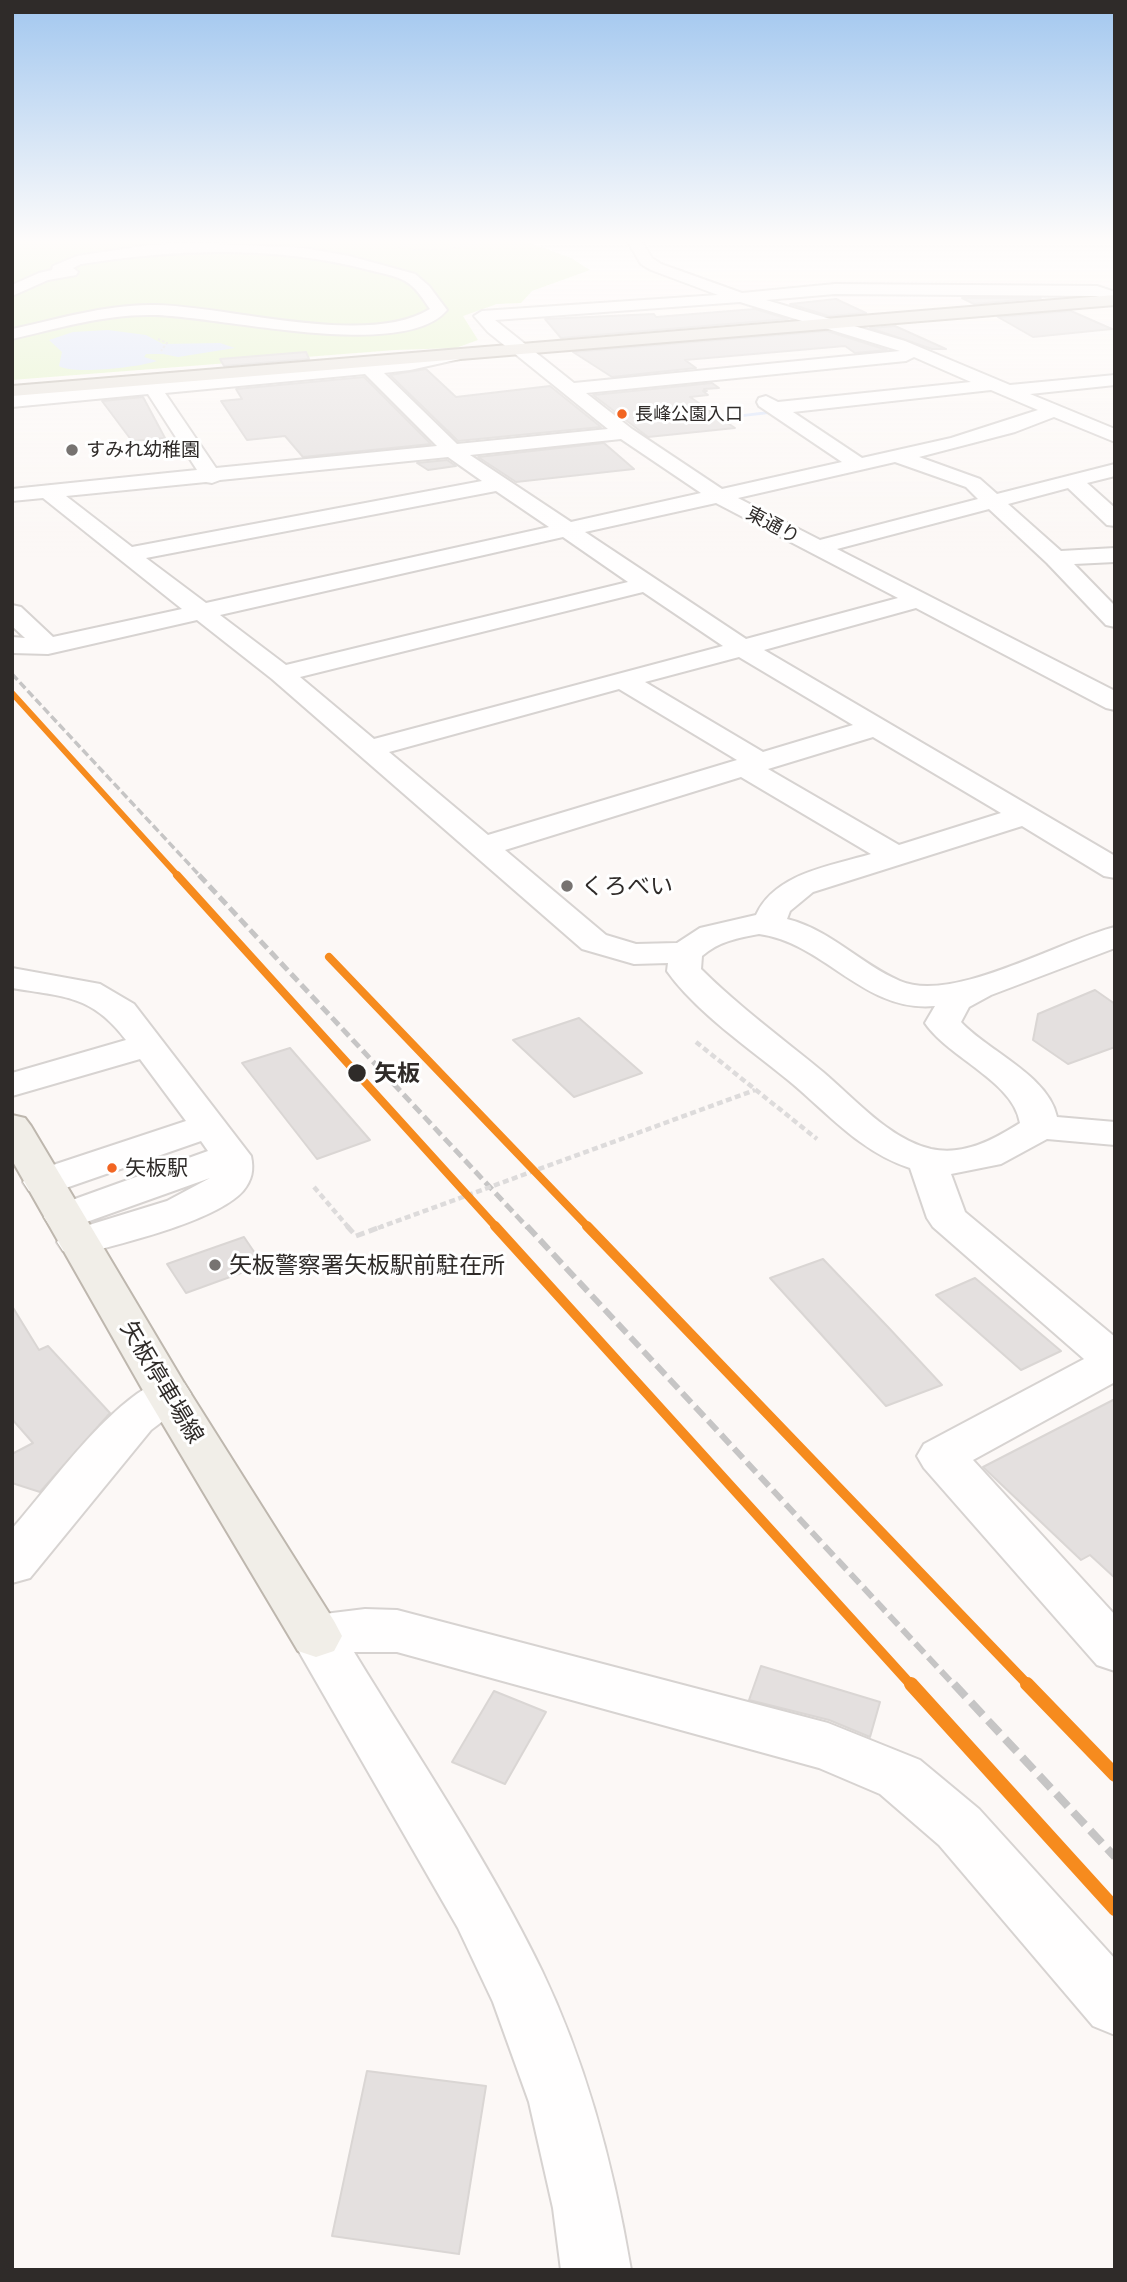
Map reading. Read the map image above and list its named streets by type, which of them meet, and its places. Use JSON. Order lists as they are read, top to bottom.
{
  "streets": {
    "main road": ["矢板停車場線"],
    "street": ["東通り"]
  },
  "places": [
    "長峰公園入口",
    "すみれ幼稚園",
    "くろべい",
    "矢板",
    "矢板駅",
    "矢板警察署矢板駅前駐在所"
  ]
}
